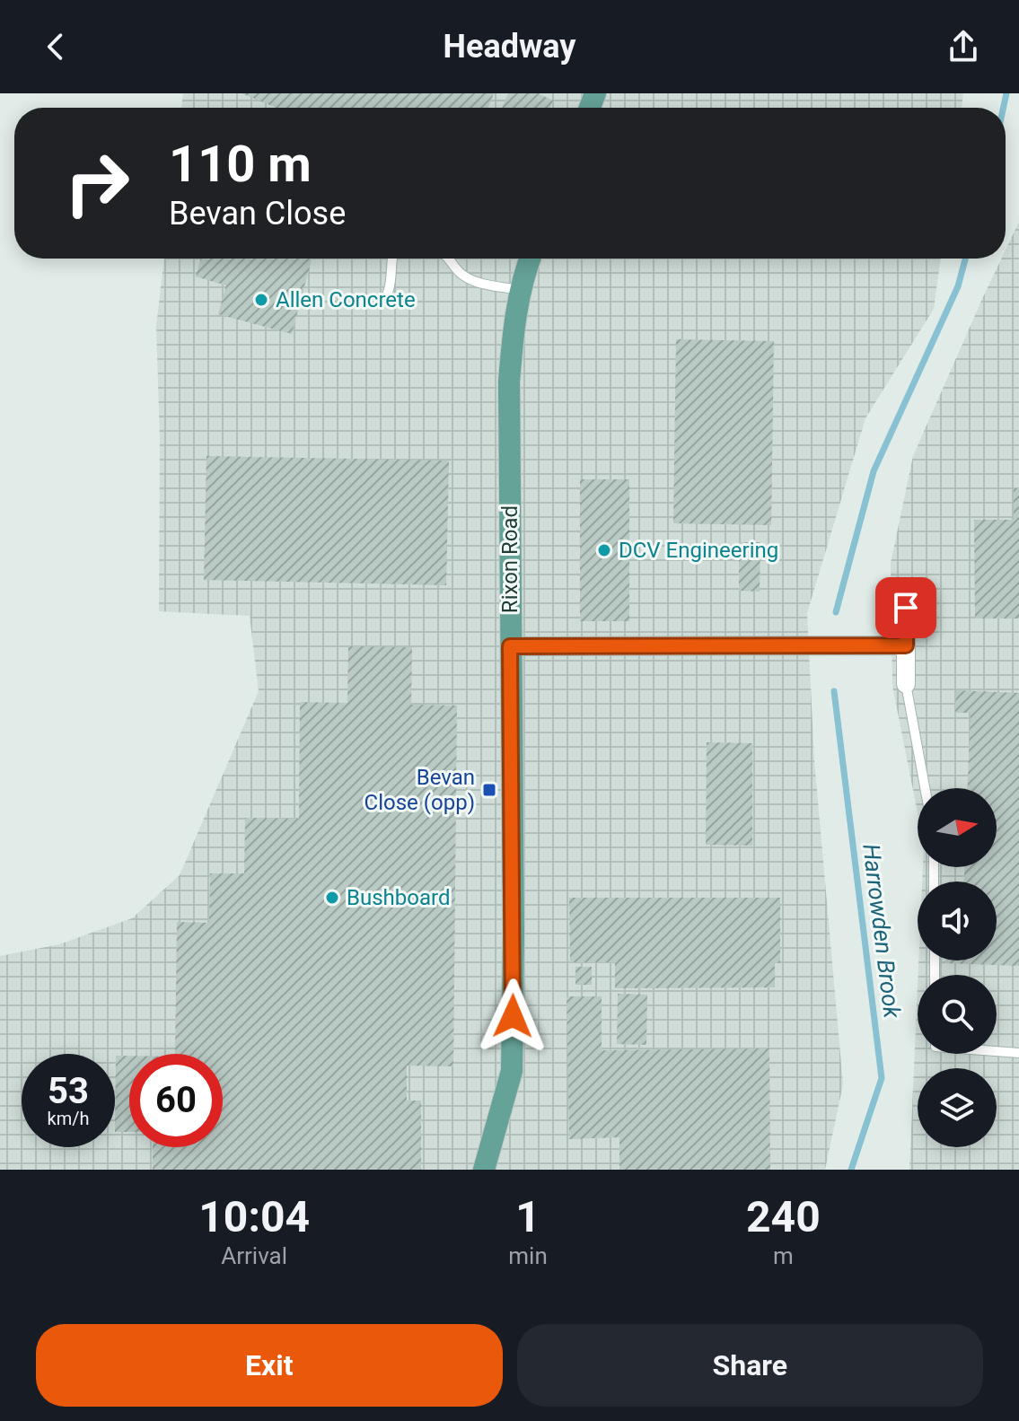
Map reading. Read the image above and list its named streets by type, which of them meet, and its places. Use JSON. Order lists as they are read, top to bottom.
{
  "streets": {
    "main road": ["Rixon Road"]
  },
  "water": ["Harrowden Brook"],
  "places": {
    "other": ["Allen Concrete", "DCV Engineering", "Bushboard"],
    "transit": ["Bevan Close (opp)"]
  },
  "north": "right",
  "page": {
    "header": "Headway",
    "turn": ["110 m", "Bevan Close"],
    "speed": "53 km/h",
    "limit": "60",
    "eta": [
      "10:04",
      "Arrival",
      "1",
      "min",
      "240",
      "m"
    ],
    "buttons": ["Exit", "Share"]
  }
}
